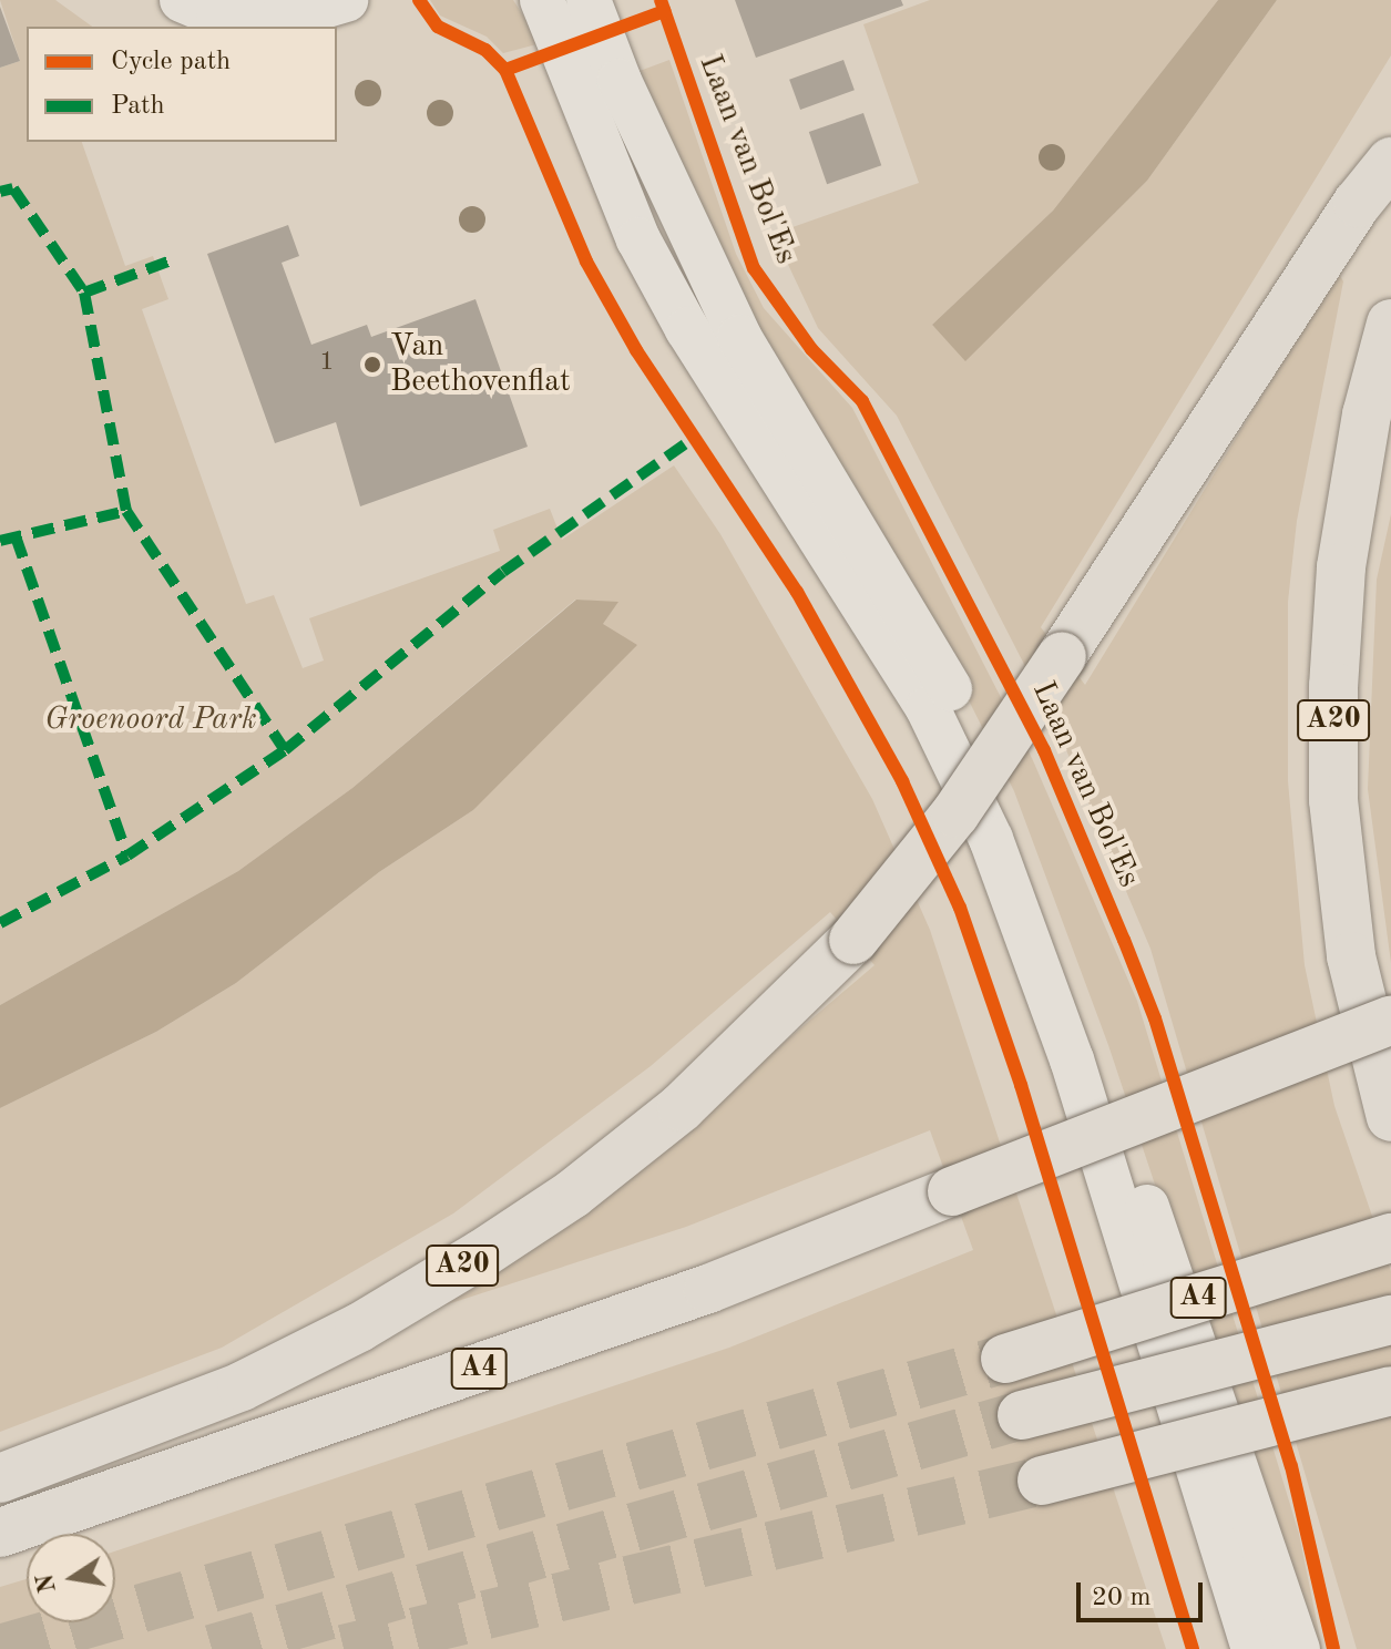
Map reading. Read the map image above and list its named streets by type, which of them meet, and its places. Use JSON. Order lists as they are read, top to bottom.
{
  "streets": {
    "highway": ["A20", "A4"],
    "cycle path": ["Laan van Bol'Es"]
  },
  "parks": ["Groenoord Park"],
  "places": ["Van Beethovenflat"],
  "house_numbers": ["1"],
  "legend": ["Cycle path", "Path"],
  "scale_bar": "20 m",
  "north": "left"
}
